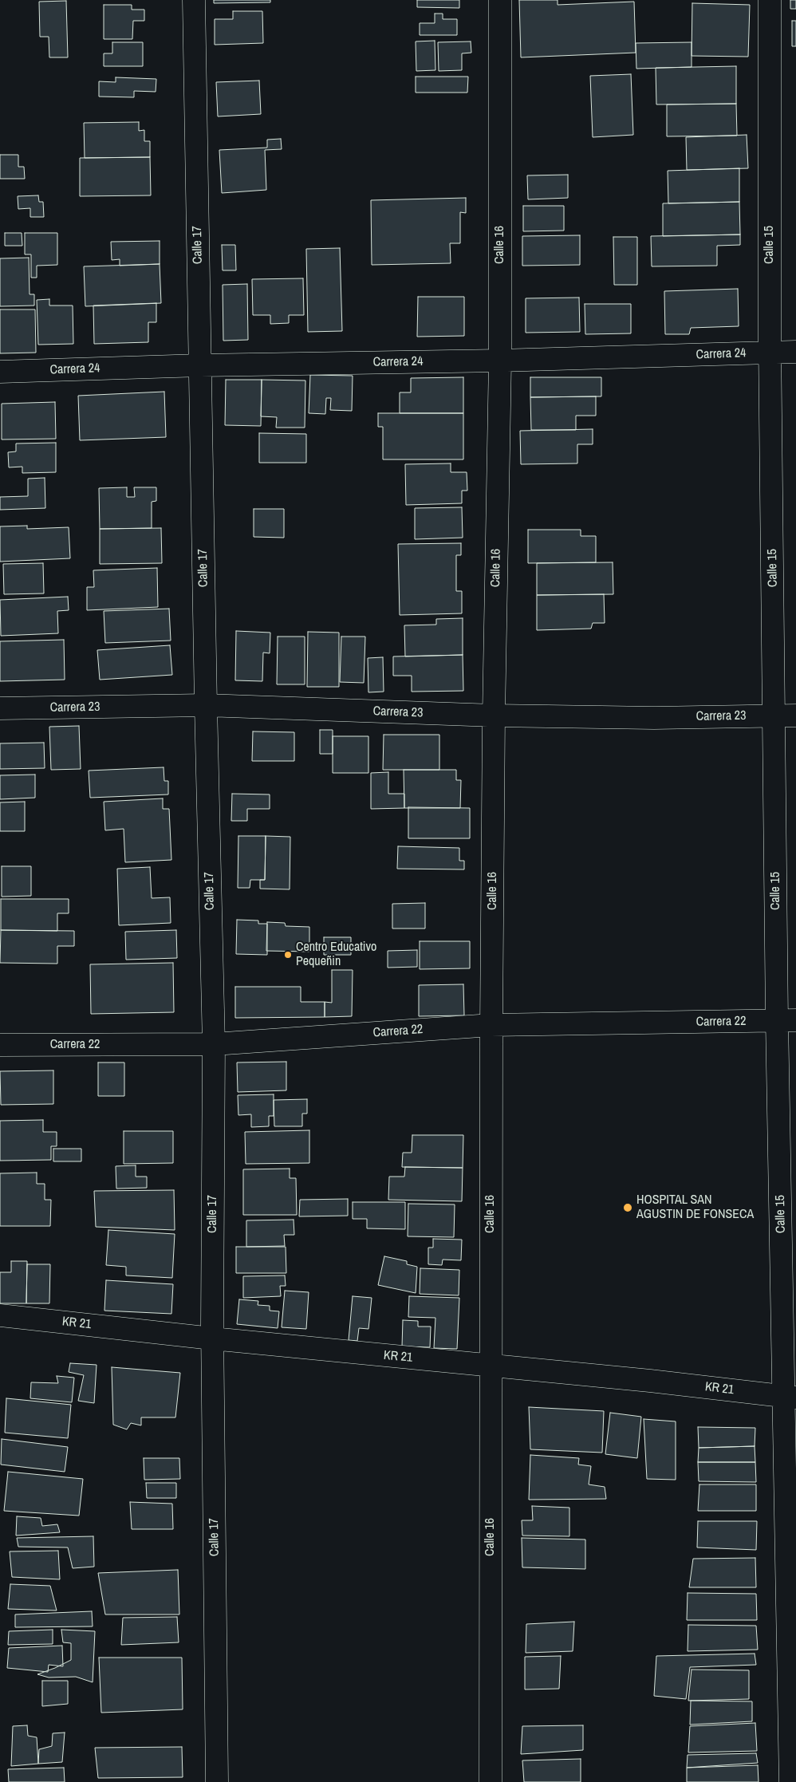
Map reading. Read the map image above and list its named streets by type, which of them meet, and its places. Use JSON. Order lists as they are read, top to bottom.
{
  "streets": {
    "street": [
      "Calle 17",
      "Calle 16",
      "Calle 15",
      "Carrera 24",
      "Carrera 23",
      "Carrera 22",
      "KR 21"
    ]
  },
  "crossings": [
    ["Calle 17", "Carrera 24"],
    ["Calle 17", "Carrera 23"],
    ["Calle 17", "Carrera 22"],
    ["Calle 17", "KR 21"],
    ["Calle 16", "Carrera 24"],
    ["Calle 16", "Carrera 23"],
    ["Calle 16", "Carrera 22"],
    ["Calle 16", "KR 21"],
    ["Calle 15", "Carrera 24"],
    ["Calle 15", "Carrera 23"],
    ["Calle 15", "Carrera 22"],
    ["Calle 15", "KR 21"]
  ],
  "places": ["Centro Educativo Pequeñin", "HOSPITAL SAN AGUSTIN DE FONSECA"]
}
